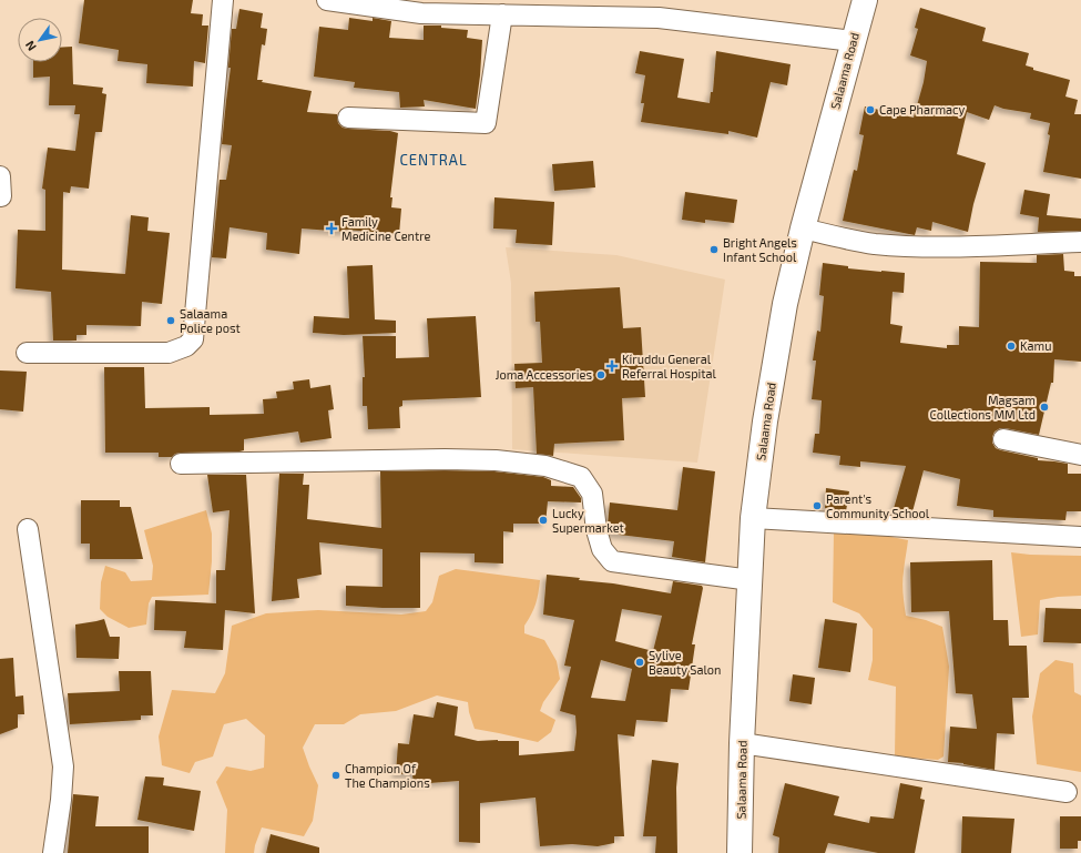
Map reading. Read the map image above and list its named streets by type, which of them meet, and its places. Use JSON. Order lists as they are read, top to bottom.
{
  "streets": {
    "main road": ["Salaama Road"]
  },
  "districts": ["CENTRAL"],
  "places": {
    "other": [
      "Cape Pharmacy",
      "Bright Angels Infant School",
      "Salaama Police post",
      "Kamu",
      "Joma Accessories",
      "Magsam Collections MM Ltd",
      "Parent's Community School",
      "Lucky Supermarket",
      "Sylive Beauty Salon",
      "Champion Of The Champions"
    ],
    "health": ["Family Medicine Centre", "Kiruddu General Referral Hospital"]
  },
  "north": "bottom left"
}
